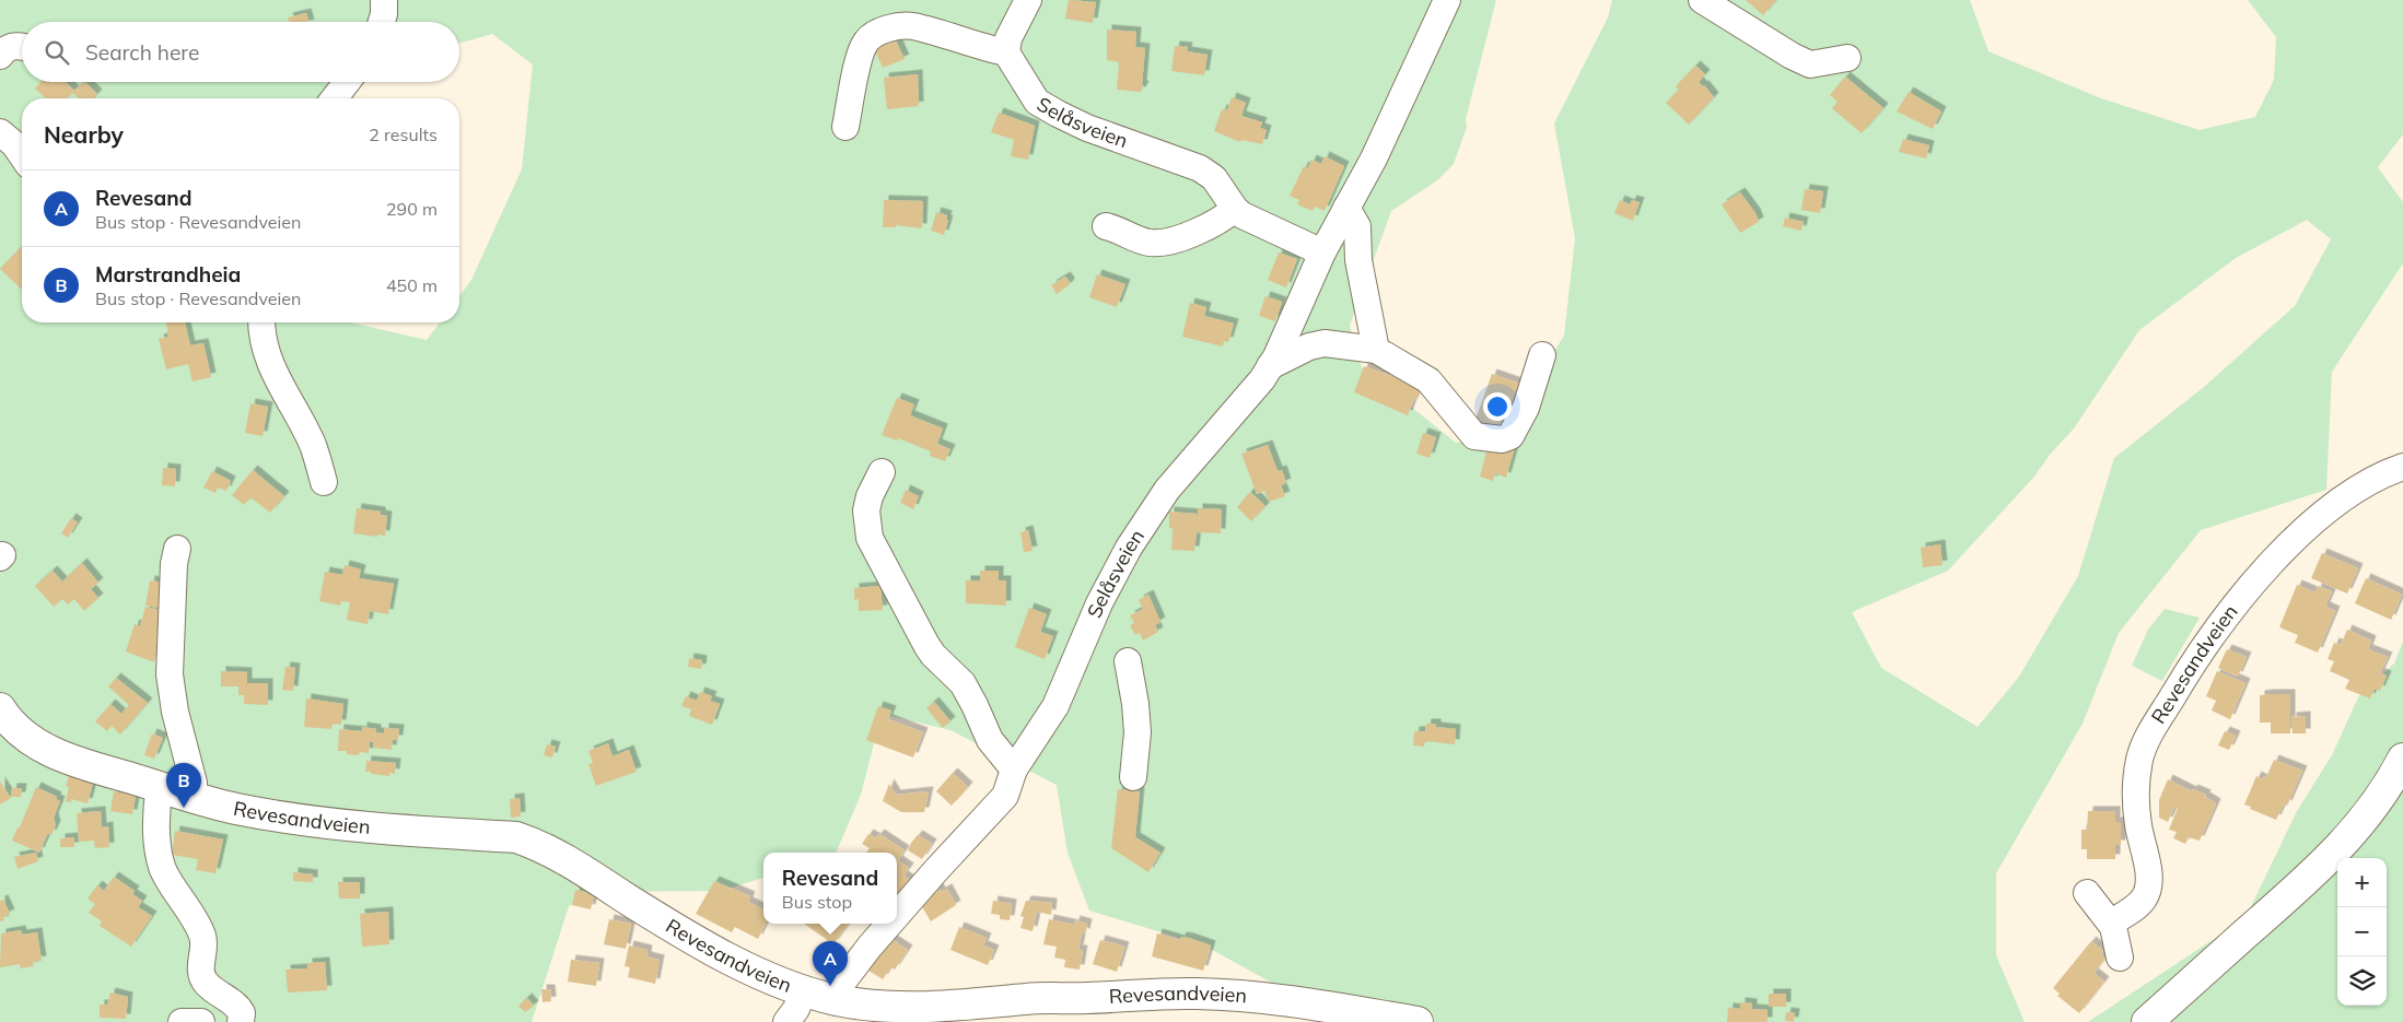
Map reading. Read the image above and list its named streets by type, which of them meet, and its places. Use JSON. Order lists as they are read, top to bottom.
{
  "streets": {
    "main road": ["Revesandveien"],
    "street": ["Selåsveien"]
  },
  "crossings": [
    ["Selåsveien", "Revesandveien"]
  ],
  "page": {
    "search": "Search here",
    "heading": ["Nearby", "2 results"],
    "list": [
      {
        "mark": "A",
        "name": "Revesand",
        "note": "Bus stop · Revesandveien",
        "value": "290 m"
      },
      {
        "mark": "B",
        "name": "Marstrandheia",
        "note": "Bus stop · Revesandveien",
        "value": "450 m"
      }
    ],
    "pins": ["B", "A"],
    "popup": ["Revesand", "Bus stop"],
    "map_buttons": ["+", "−"]
  }
}
